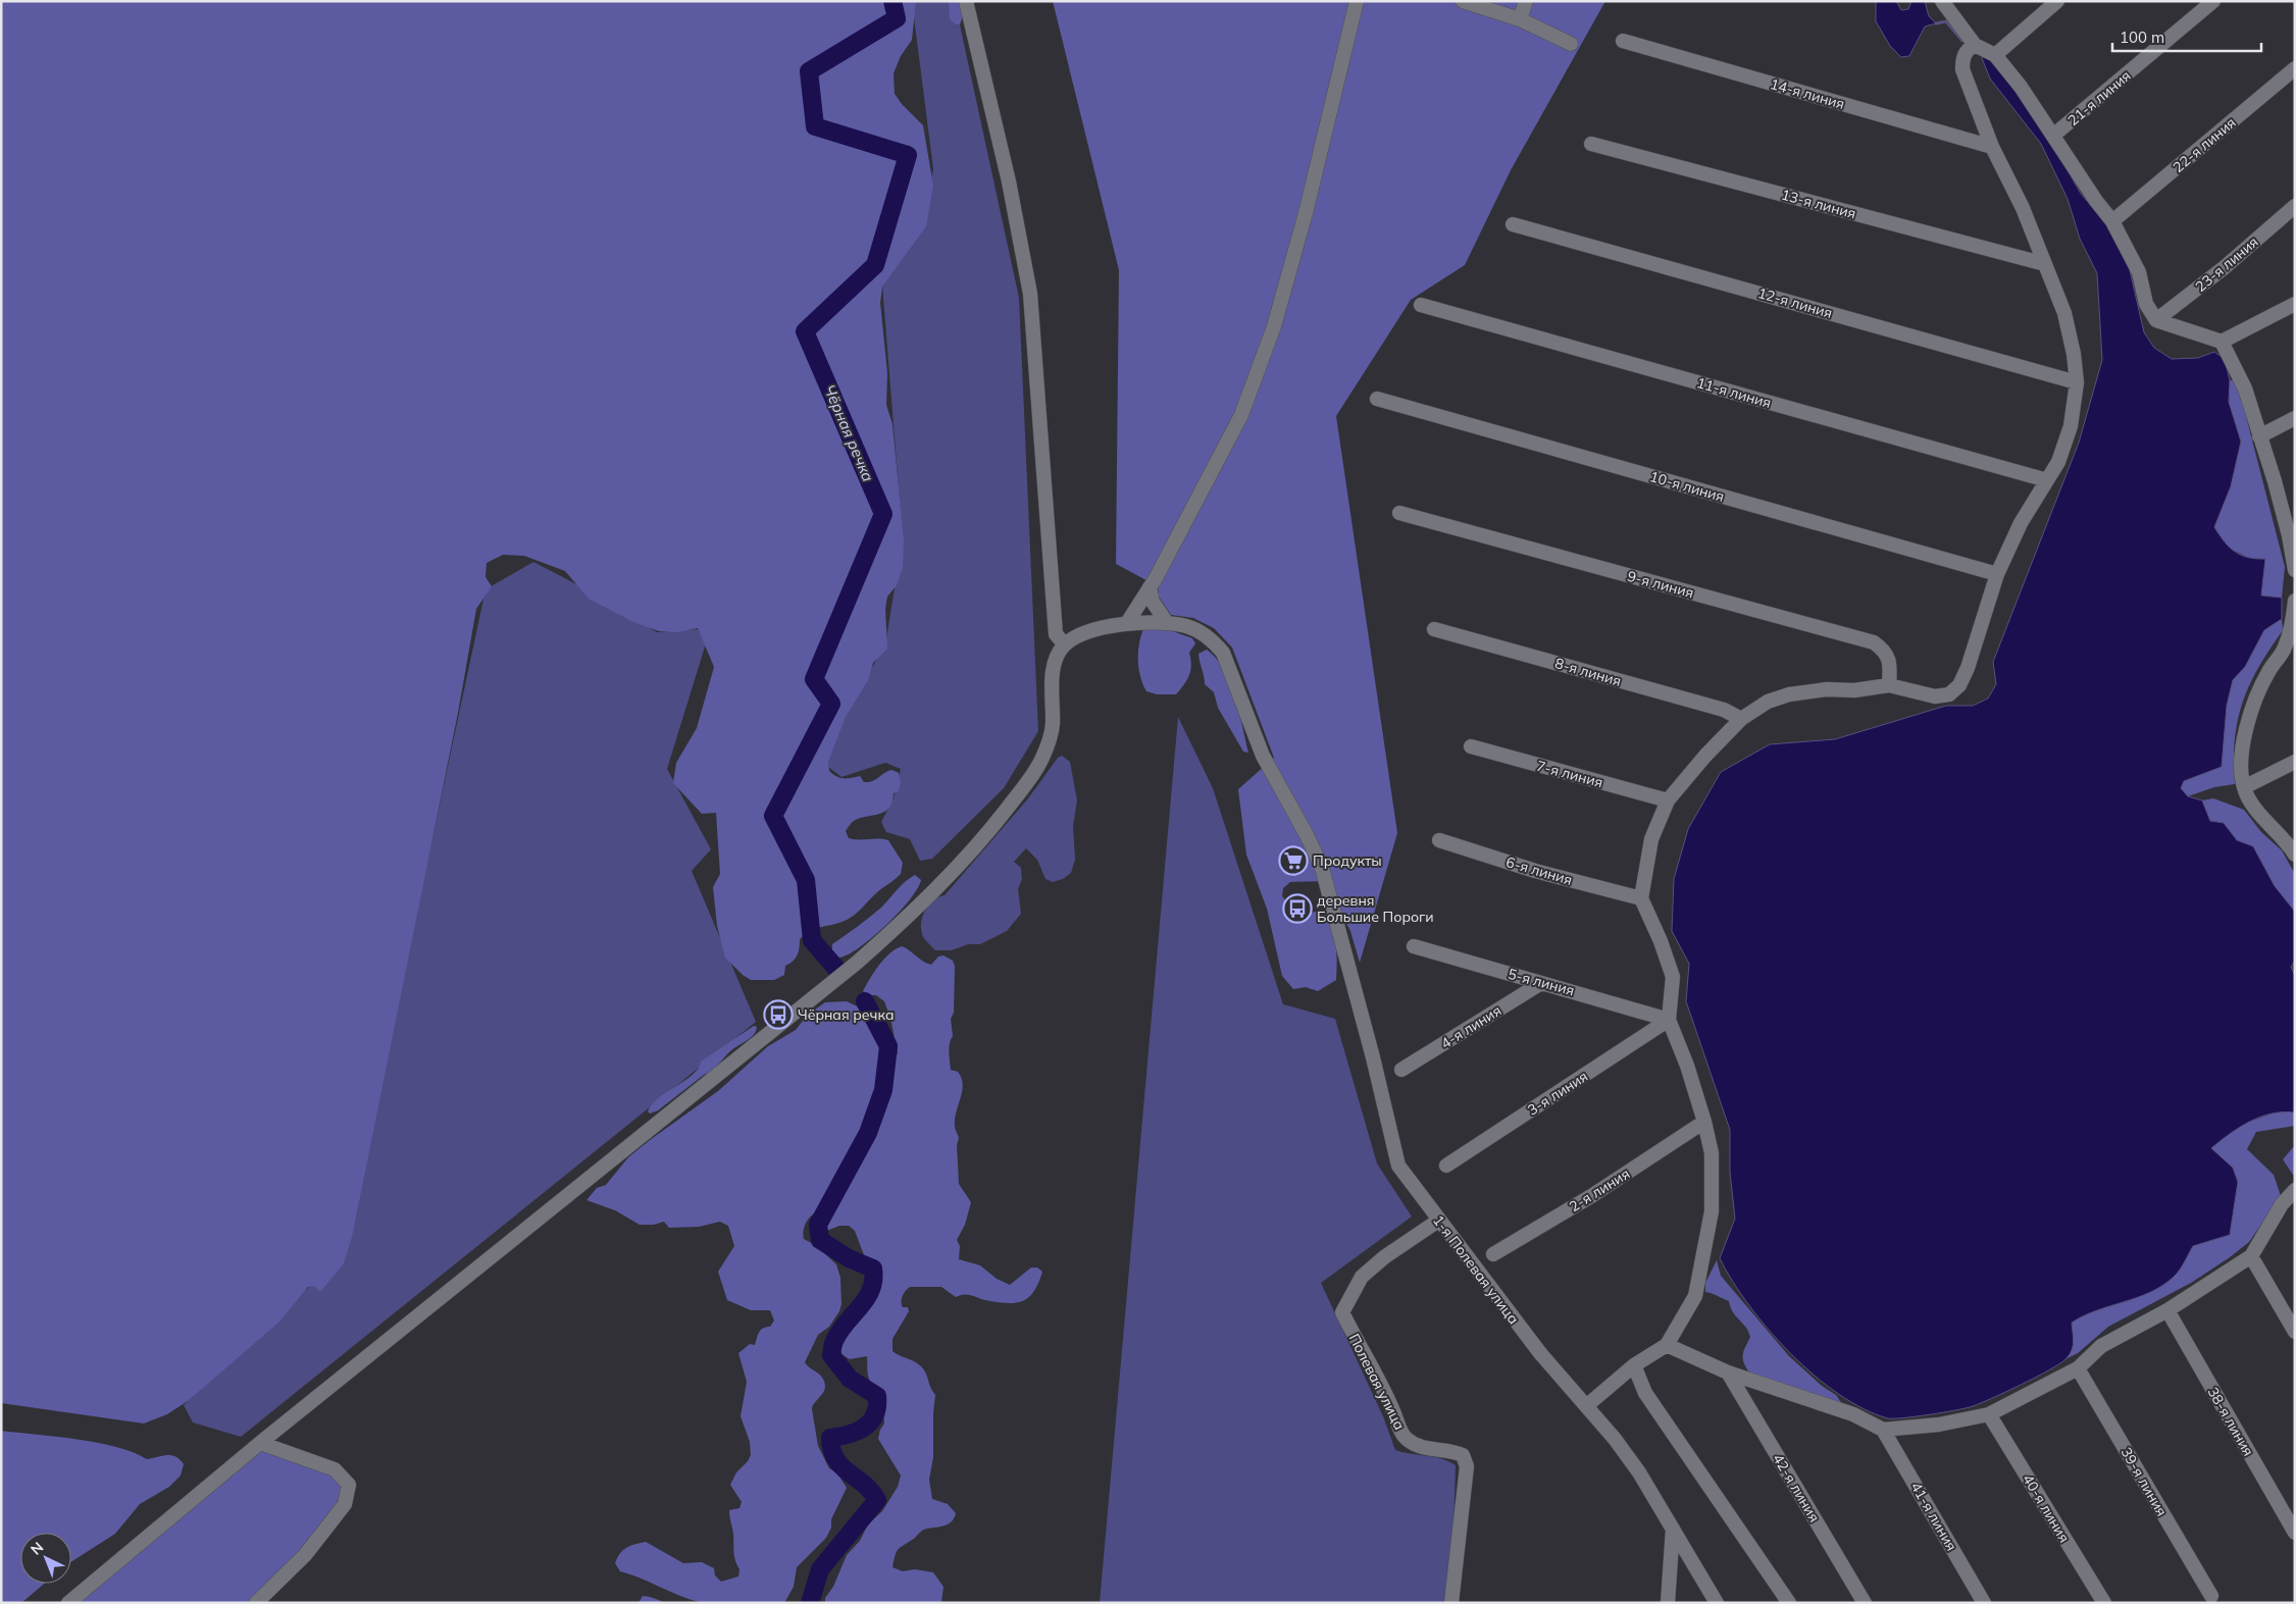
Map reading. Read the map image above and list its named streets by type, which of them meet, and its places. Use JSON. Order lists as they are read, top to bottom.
{
  "streets": {
    "street": [
      "14-я линия",
      "21-я линия",
      "22-я линия",
      "13-я линия",
      "23-я линия",
      "12-я линия",
      "11-я линия",
      "10-я линия",
      "9-я линия",
      "8-я линия",
      "7-я линия",
      "6-я линия",
      "5-я линия",
      "4-я линия",
      "3-я линия",
      "2-я линия",
      "1-я Полевая улица",
      "Полевая улица",
      "38-я линия",
      "39-я линия",
      "42-я линия",
      "40-я линия",
      "41-я линия"
    ]
  },
  "crossings": [
    ["5-я линия", "4-я линия"],
    ["5-я линия", "3-я линия"],
    ["1-я Полевая улица", "Полевая улица"]
  ],
  "water": ["Чёрная речка"],
  "places": {
    "supermarket": ["Продукты"],
    "bus stop": ["деревня Большие Пороги", "Чёрная речка"]
  },
  "scale_bar": "100 m",
  "north": "top left"
}
